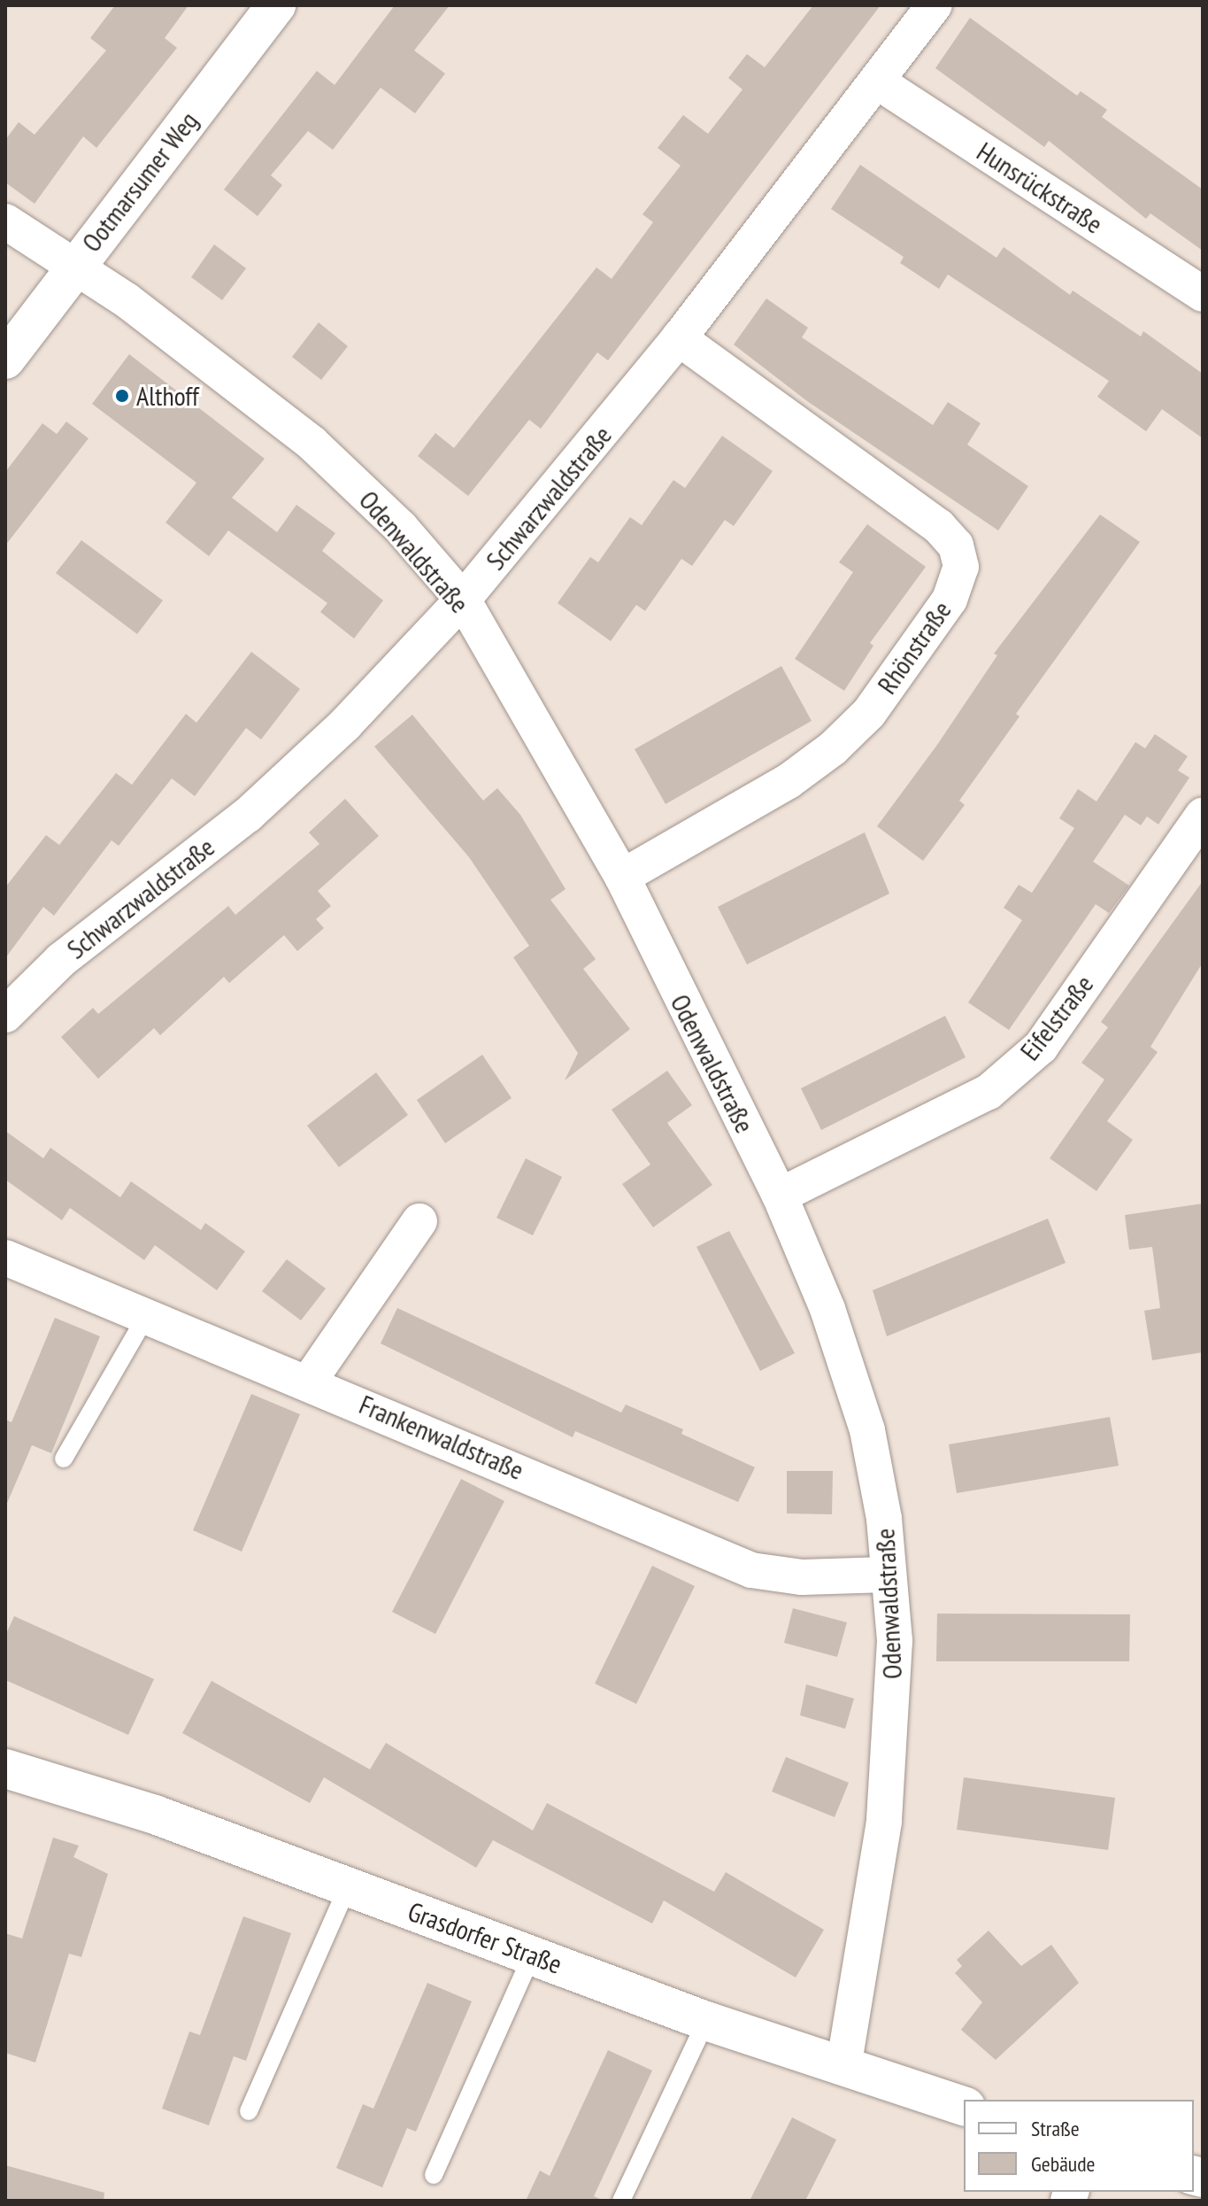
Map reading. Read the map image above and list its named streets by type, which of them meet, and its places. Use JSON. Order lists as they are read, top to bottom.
{
  "streets": {
    "street": [
      "Ootmarsumer Weg",
      "Hunsrückstraße",
      "Schwarzwaldstraße",
      "Odenwaldstraße",
      "Rhönstraße",
      "Eifelstraße",
      "Frankenwaldstraße",
      "Grasdorfer Straße"
    ]
  },
  "crossings": [
    ["Ootmarsumer Weg", "Odenwaldstraße"],
    ["Hunsrückstraße", "Schwarzwaldstraße"],
    ["Schwarzwaldstraße", "Odenwaldstraße"],
    ["Schwarzwaldstraße", "Rhönstraße"],
    ["Odenwaldstraße", "Rhönstraße"],
    ["Odenwaldstraße", "Eifelstraße"],
    ["Odenwaldstraße", "Frankenwaldstraße"],
    ["Odenwaldstraße", "Grasdorfer Straße"]
  ],
  "places": ["Althoff"],
  "legend": ["Straße", "Gebäude"]
}
